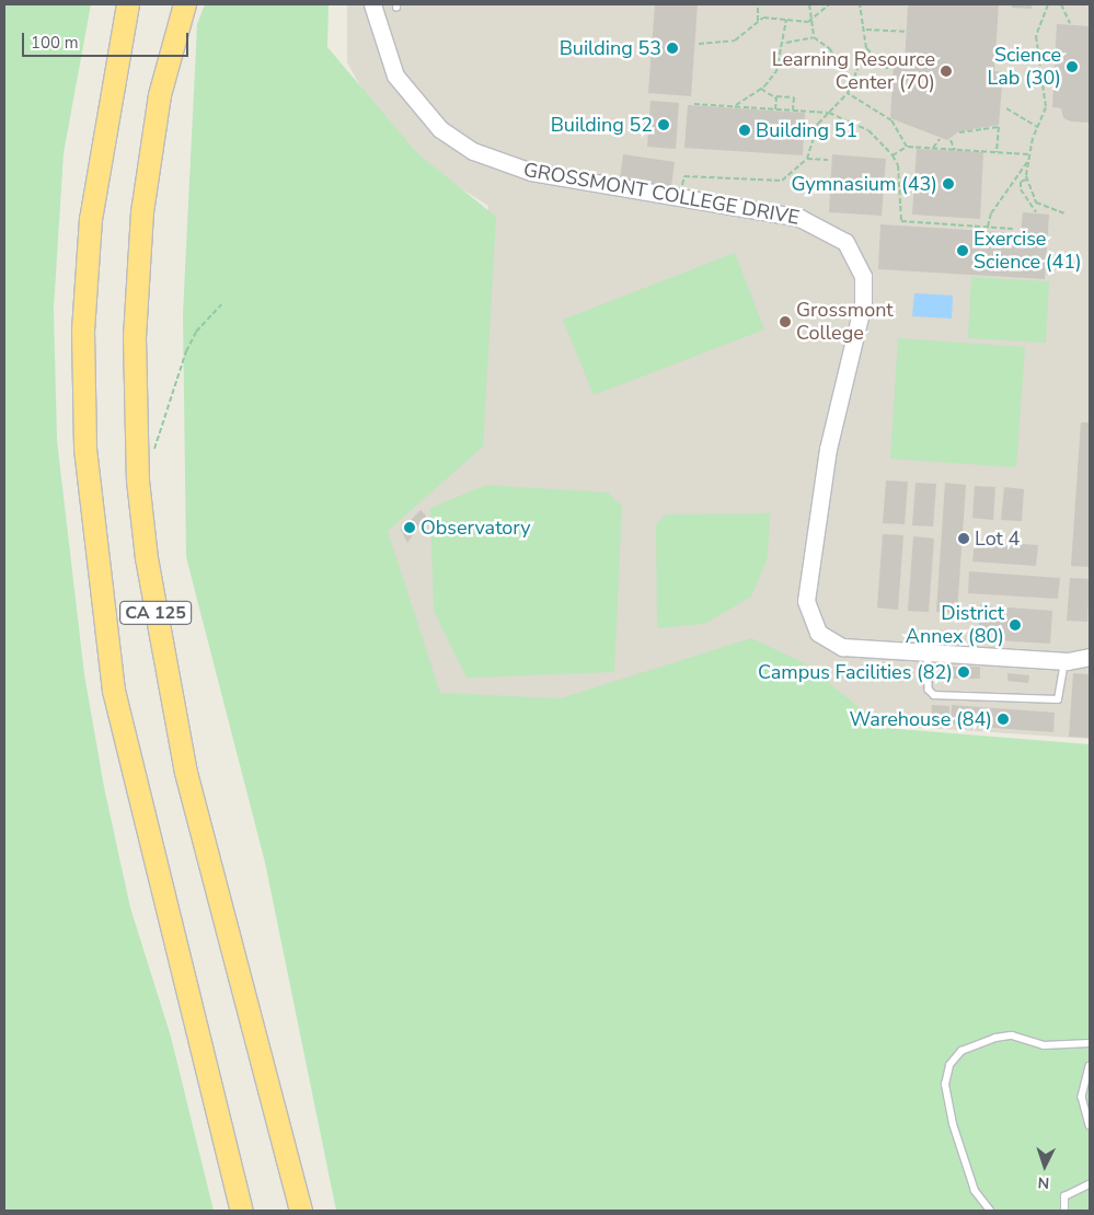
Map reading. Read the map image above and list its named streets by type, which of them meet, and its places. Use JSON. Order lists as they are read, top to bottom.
{
  "streets": {
    "highway": ["CA 125"],
    "street": ["GROSSMONT COLLEGE DRIVE"]
  },
  "places": [
    "Building 53",
    "Science Lab (30)",
    "Learning Resource Center (70)",
    "Building 52",
    "Building 51",
    "Gymnasium (43)",
    "Exercise Science (41)",
    "Grossmont College",
    "Observatory",
    "Lot 4",
    "District Annex (80)",
    "Campus Facilities (82)",
    "Warehouse (84)"
  ],
  "scale_bar": "100 m",
  "north": "bottom"
}
